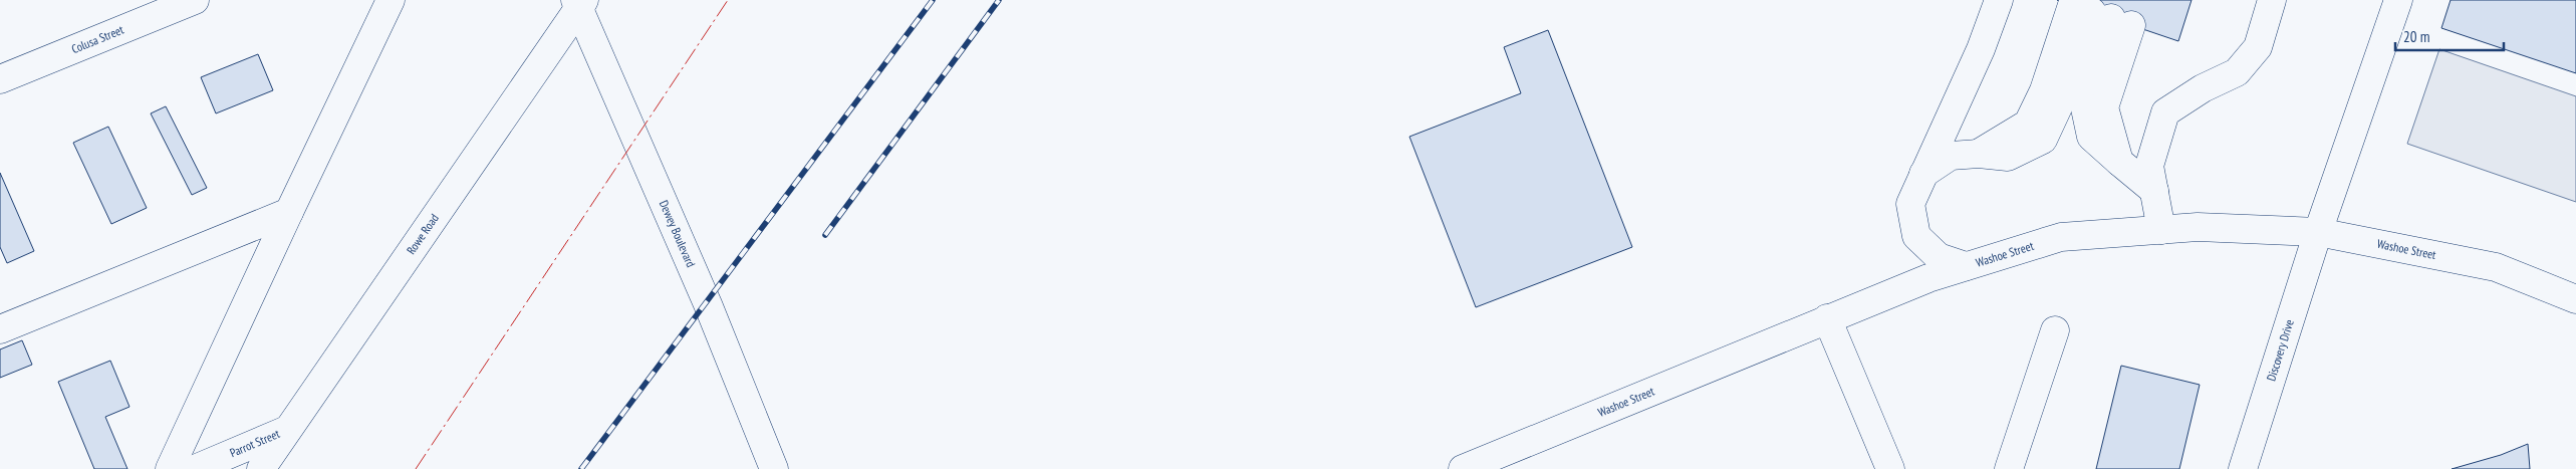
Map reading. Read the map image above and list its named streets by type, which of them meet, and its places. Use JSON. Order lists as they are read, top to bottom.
{
  "streets": {
    "street": [
      "Colusa Street",
      "Rowe Road",
      "Dewey Boulevard",
      "Washoe Street",
      "Discovery Drive",
      "Parrot Street"
    ]
  },
  "crossings": [
    ["Rowe Road", "Dewey Boulevard"],
    ["Rowe Road", "Parrot Street"],
    ["Washoe Street", "Discovery Drive"]
  ],
  "scale_bar": "20 m"
}
